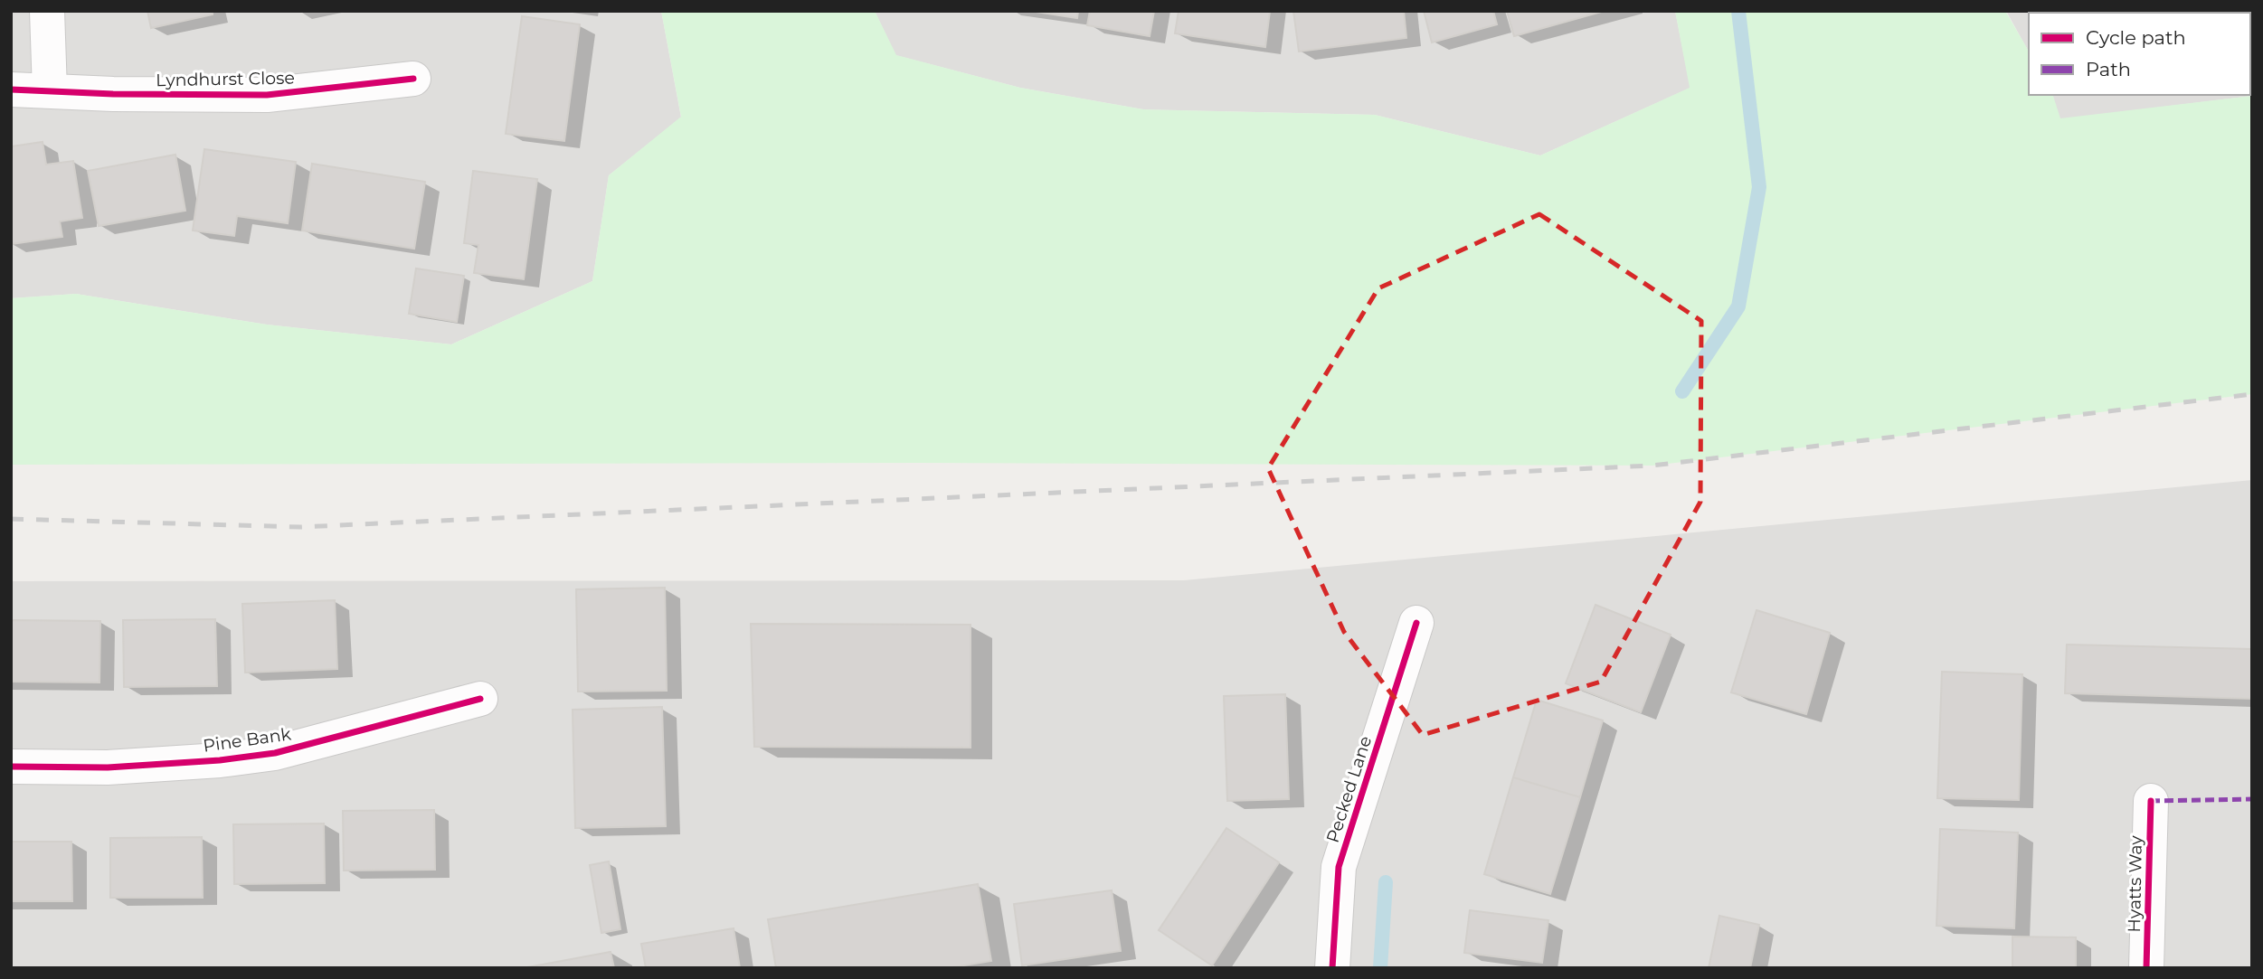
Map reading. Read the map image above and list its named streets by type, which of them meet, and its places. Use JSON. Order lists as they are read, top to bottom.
{
  "streets": {
    "street": [
      "Lyndhurst Close",
      "Pine Bank",
      "Pecked Lane",
      "Hyatts Way"
    ]
  },
  "legend": ["Cycle path", "Path"]
}
